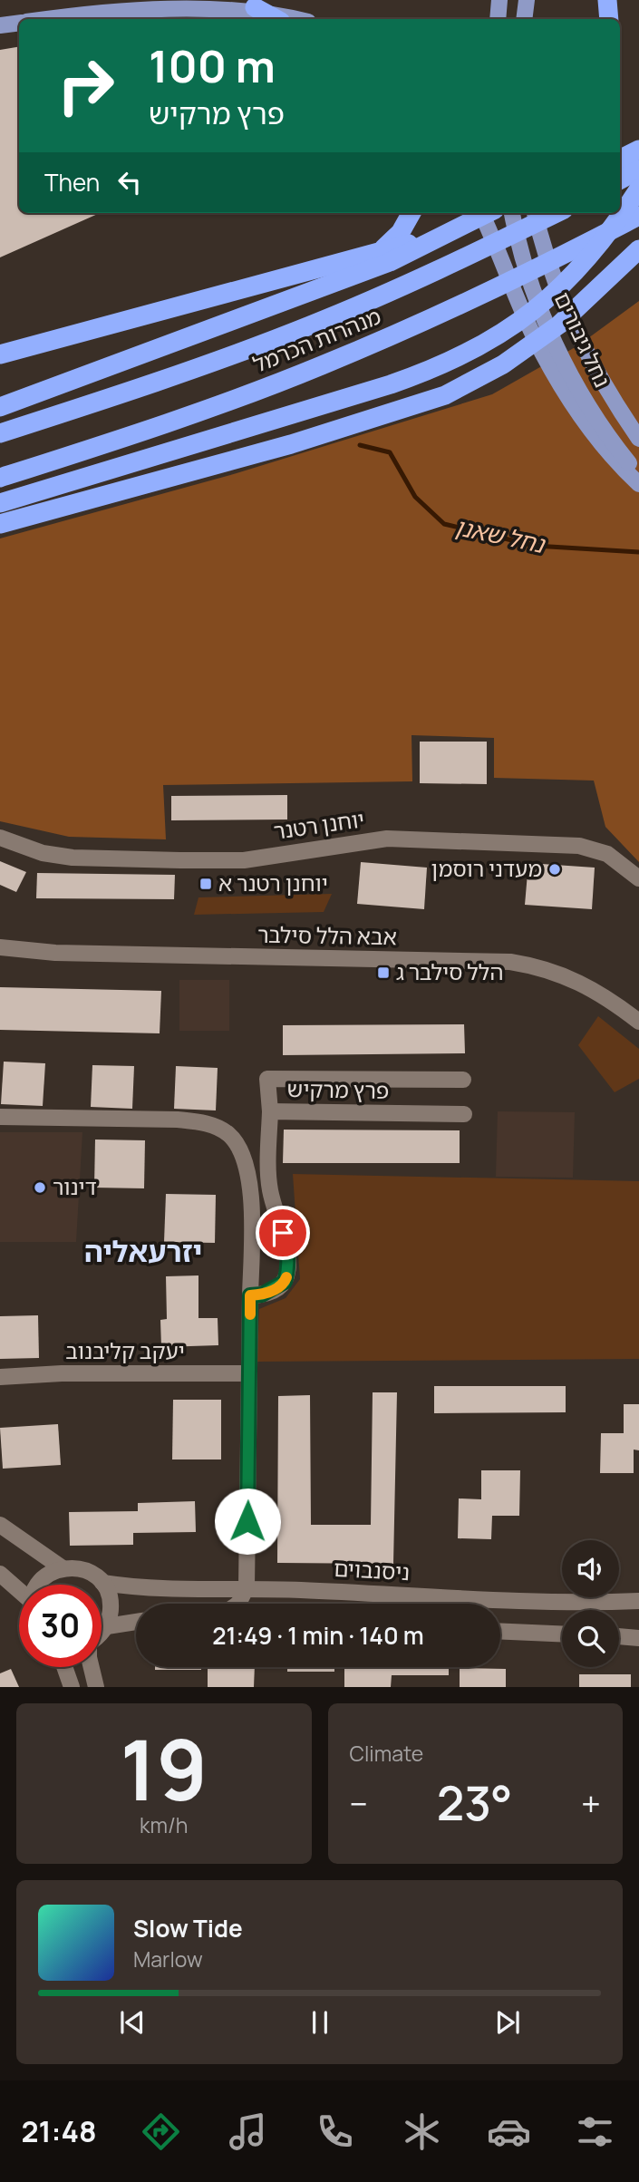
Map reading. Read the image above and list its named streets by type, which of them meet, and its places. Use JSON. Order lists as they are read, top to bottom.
{
  "streets": {
    "highway": ["מנהרות הכרמל"],
    "main road": ["נחל גיבורים"],
    "street": [
      "יוחנן רטנר",
      "אבא הלל סילבר",
      "פרץ מרקיש",
      "יעקב קליבנוב",
      "ניסנבוים"
    ]
  },
  "districts": ["יזרעאליה"],
  "water": ["נחל שאנן"],
  "places": {
    "other": ["מעדני רוסמן", "דינור"],
    "transit": ["יוחנן רטנר א", "הלל סילבר ג"]
  },
  "page": {
    "turn": ["100 m", "פרץ מרקיש"],
    "then": "Then",
    "limit": "30",
    "trip": "21:49 · 1 min · 140 m",
    "tile": [
      ["19", "km/h"],
      "Climate"
    ],
    "heat": ["−", "23°", "+"],
    "song": ["Slow Tide", "Marlow"],
    "tabs": "21:48"
  }
}
